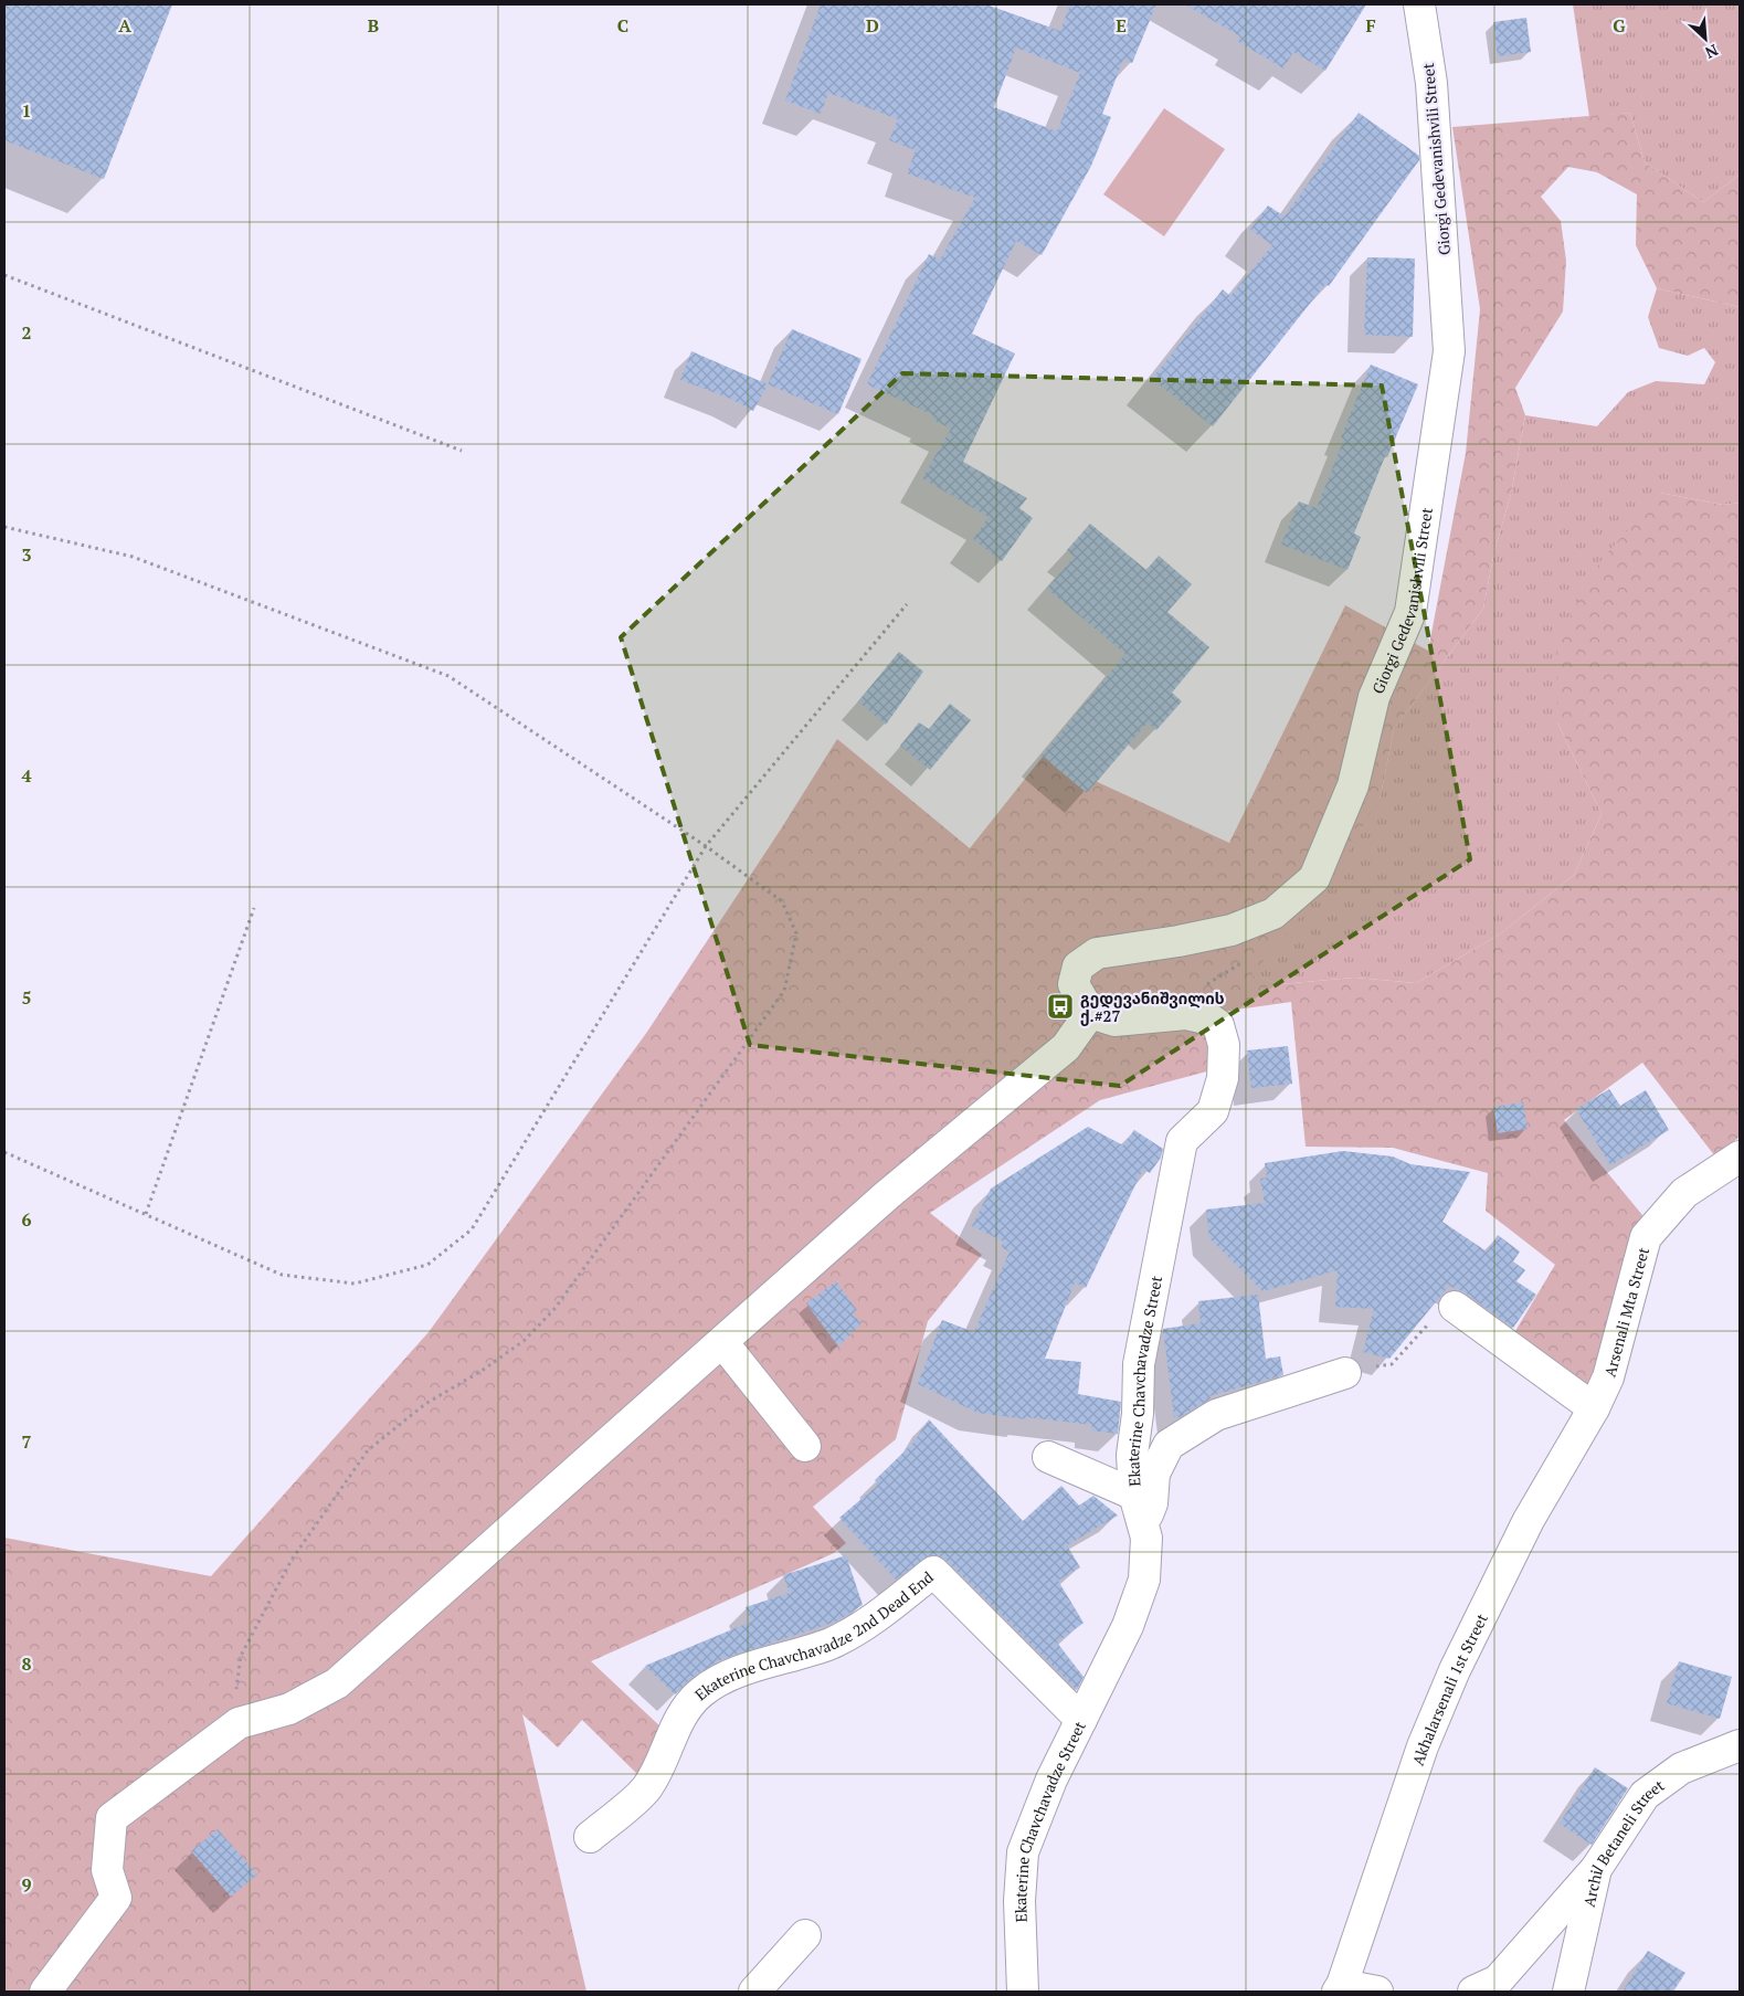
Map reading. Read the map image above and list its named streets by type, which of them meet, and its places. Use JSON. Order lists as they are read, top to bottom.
{
  "streets": {
    "street": [
      "Giorgi Gedevanishvili Street",
      "Arsenali Mta Street",
      "Ekaterine Chavchavadze Street",
      "Ekaterine Chavchavadze 2nd Dead End",
      "Akhalarsenali 1st Street",
      "Archil Betaneli Street"
    ]
  },
  "crossings": [
    ["Giorgi Gedevanishvili Street", "Ekaterine Chavchavadze Street"],
    ["Arsenali Mta Street", "Akhalarsenali 1st Street"],
    ["Ekaterine Chavchavadze Street", "Ekaterine Chavchavadze 2nd Dead End"]
  ],
  "places": {
    "bus stop": ["გედევანიშვილის ქ.#27"]
  },
  "north": "bottom right",
  "grid": {
    "columns": [
      "A",
      "B",
      "C",
      "D",
      "E",
      "F",
      "G"
    ],
    "rows": [
      "1",
      "2",
      "3",
      "4",
      "5",
      "6",
      "7",
      "8",
      "9"
    ]
  }
}
